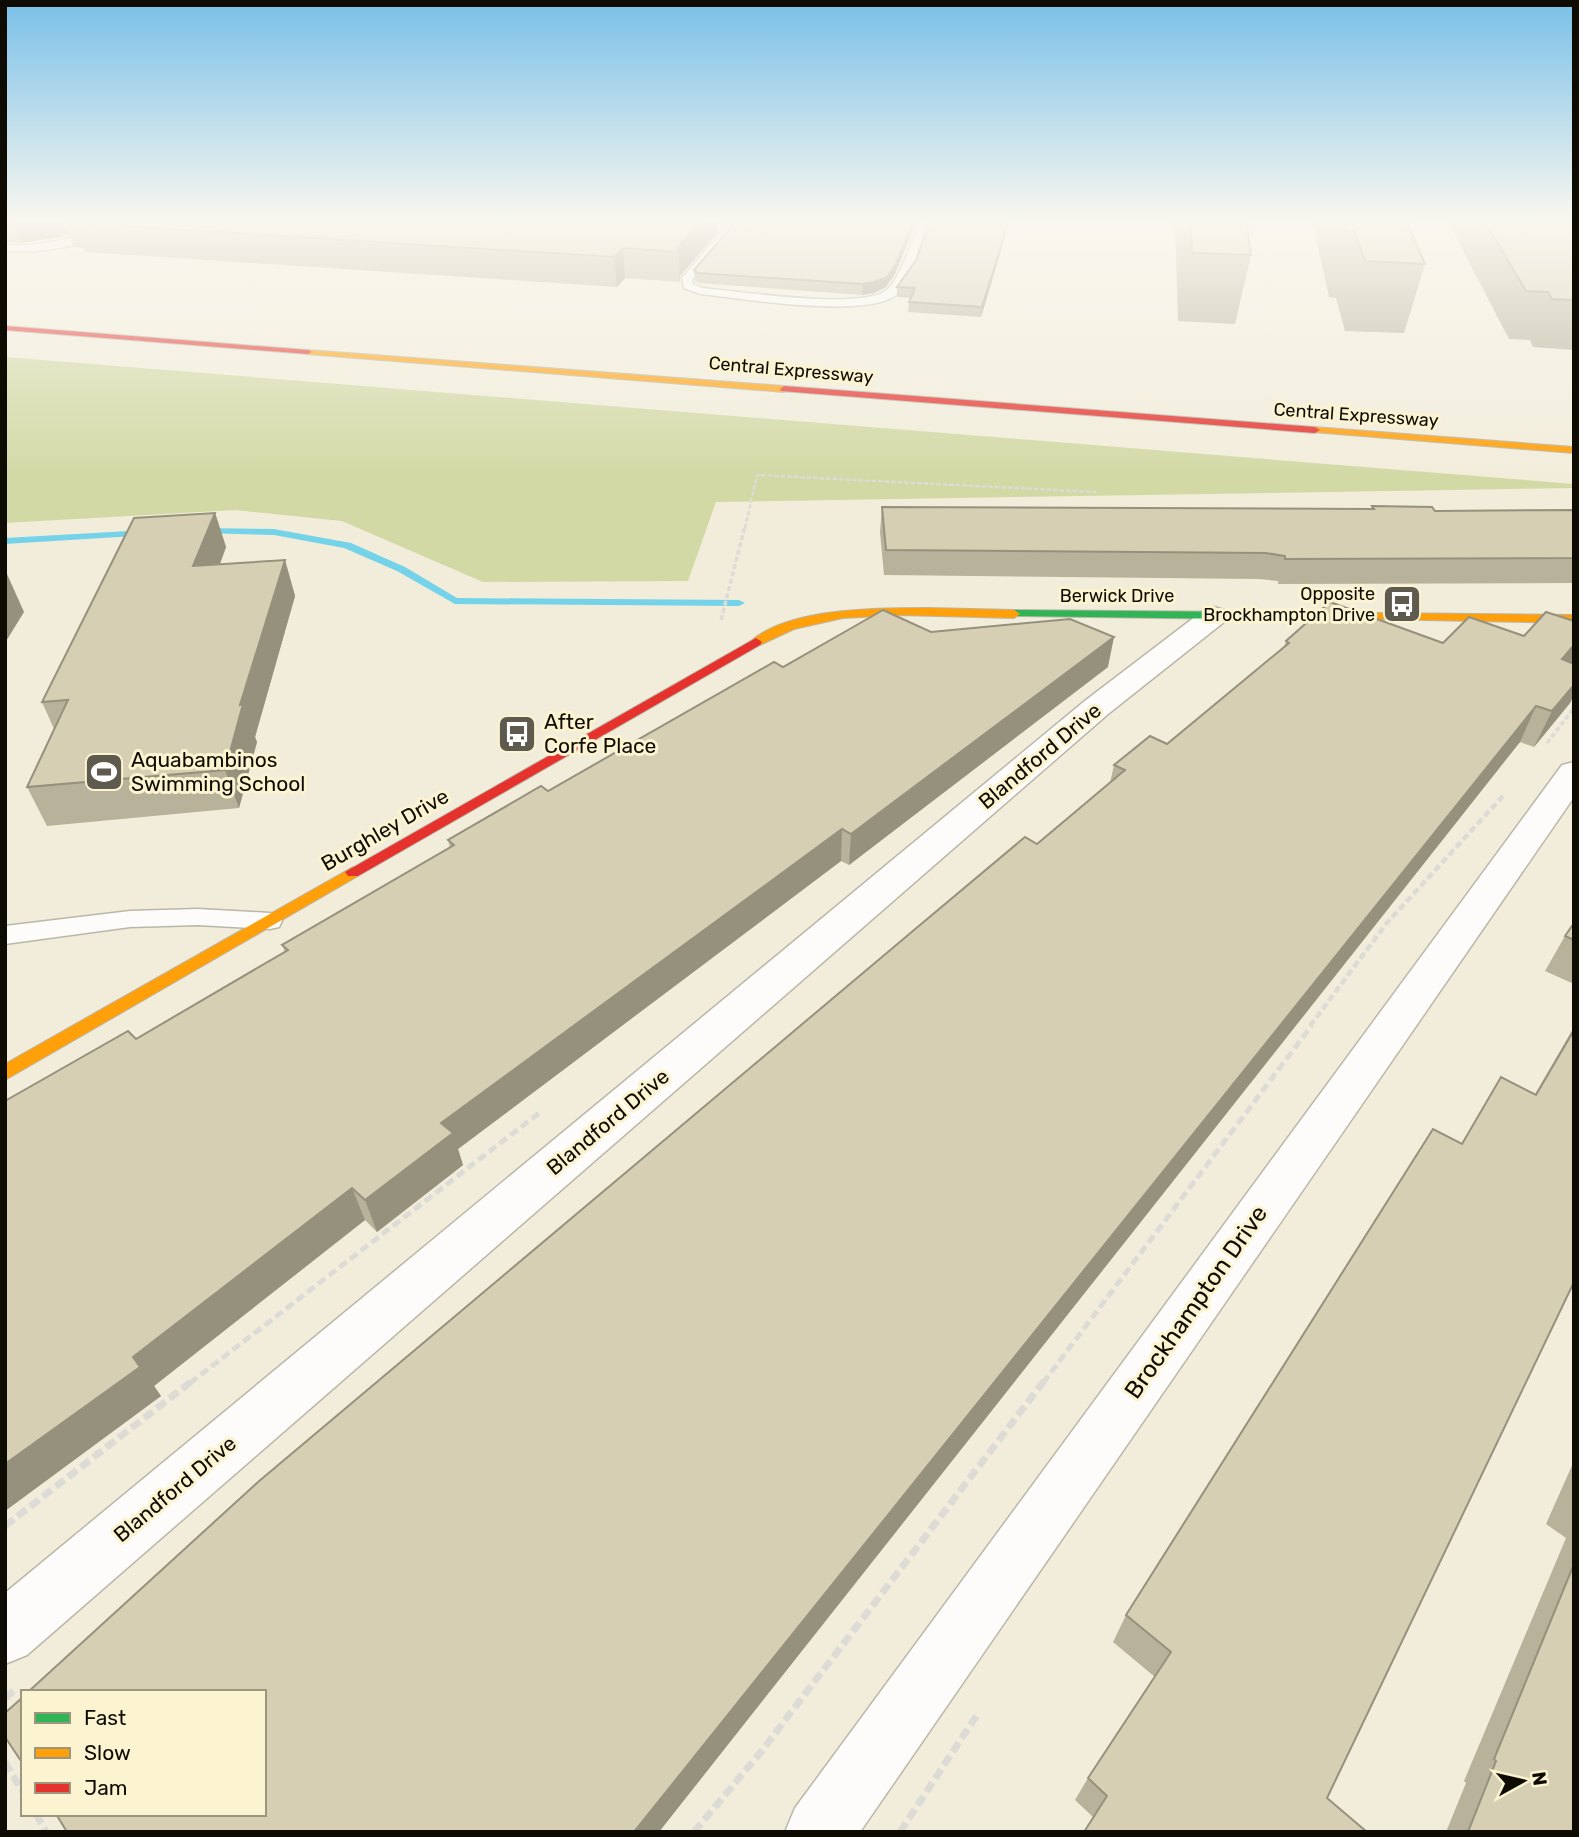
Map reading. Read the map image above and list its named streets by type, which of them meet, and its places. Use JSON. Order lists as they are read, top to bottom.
{
  "streets": {
    "main road": ["Central Expressway", "Berwick Drive", "Burghley Drive"],
    "street": ["Blandford Drive", "Brockhampton Drive"]
  },
  "crossings": [
    ["Berwick Drive", "Blandford Drive"],
    ["Berwick Drive", "Burghley Drive"]
  ],
  "places": {
    "bus stop": ["Opposite Brockhampton Drive", "After Corfe Place"],
    "sports": ["Aquabambinos Swimming School"]
  },
  "legend": ["Fast", "Slow", "Jam"],
  "north": "right"
}
